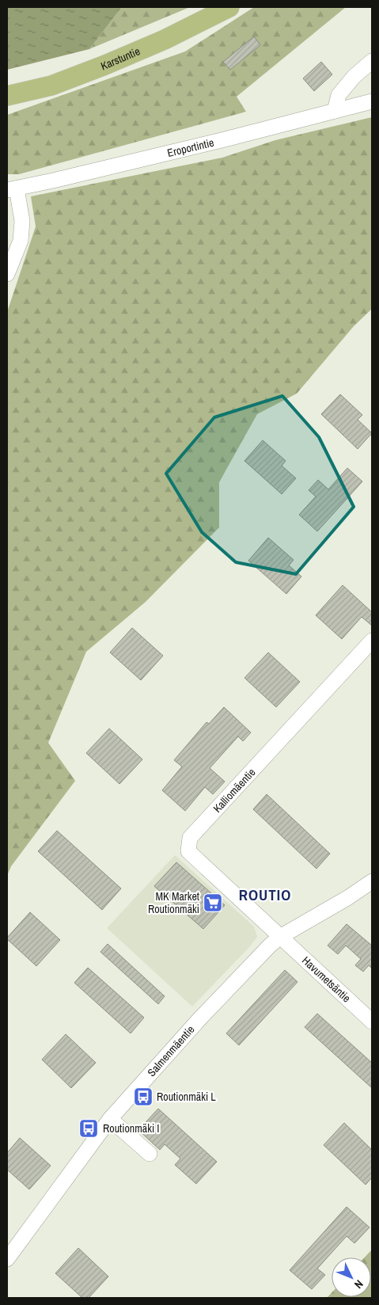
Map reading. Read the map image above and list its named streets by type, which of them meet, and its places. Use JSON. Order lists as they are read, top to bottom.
{
  "streets": {
    "main road": ["Karstuntie"],
    "street": [
      "Eroportintie",
      "Kalliomäentie",
      "Havumetsäntie",
      "Salmenmäentie"
    ]
  },
  "crossings": [
    ["Kalliomäentie", "Havumetsäntie"],
    ["Kalliomäentie", "Salmenmäentie"],
    ["Havumetsäntie", "Salmenmäentie"]
  ],
  "districts": ["ROUTIO"],
  "places": {
    "supermarket": ["MK Market Routionmäki"],
    "bus stop": ["Routionmäki L", "Routionmäki I"]
  },
  "north": "bottom right"
}
